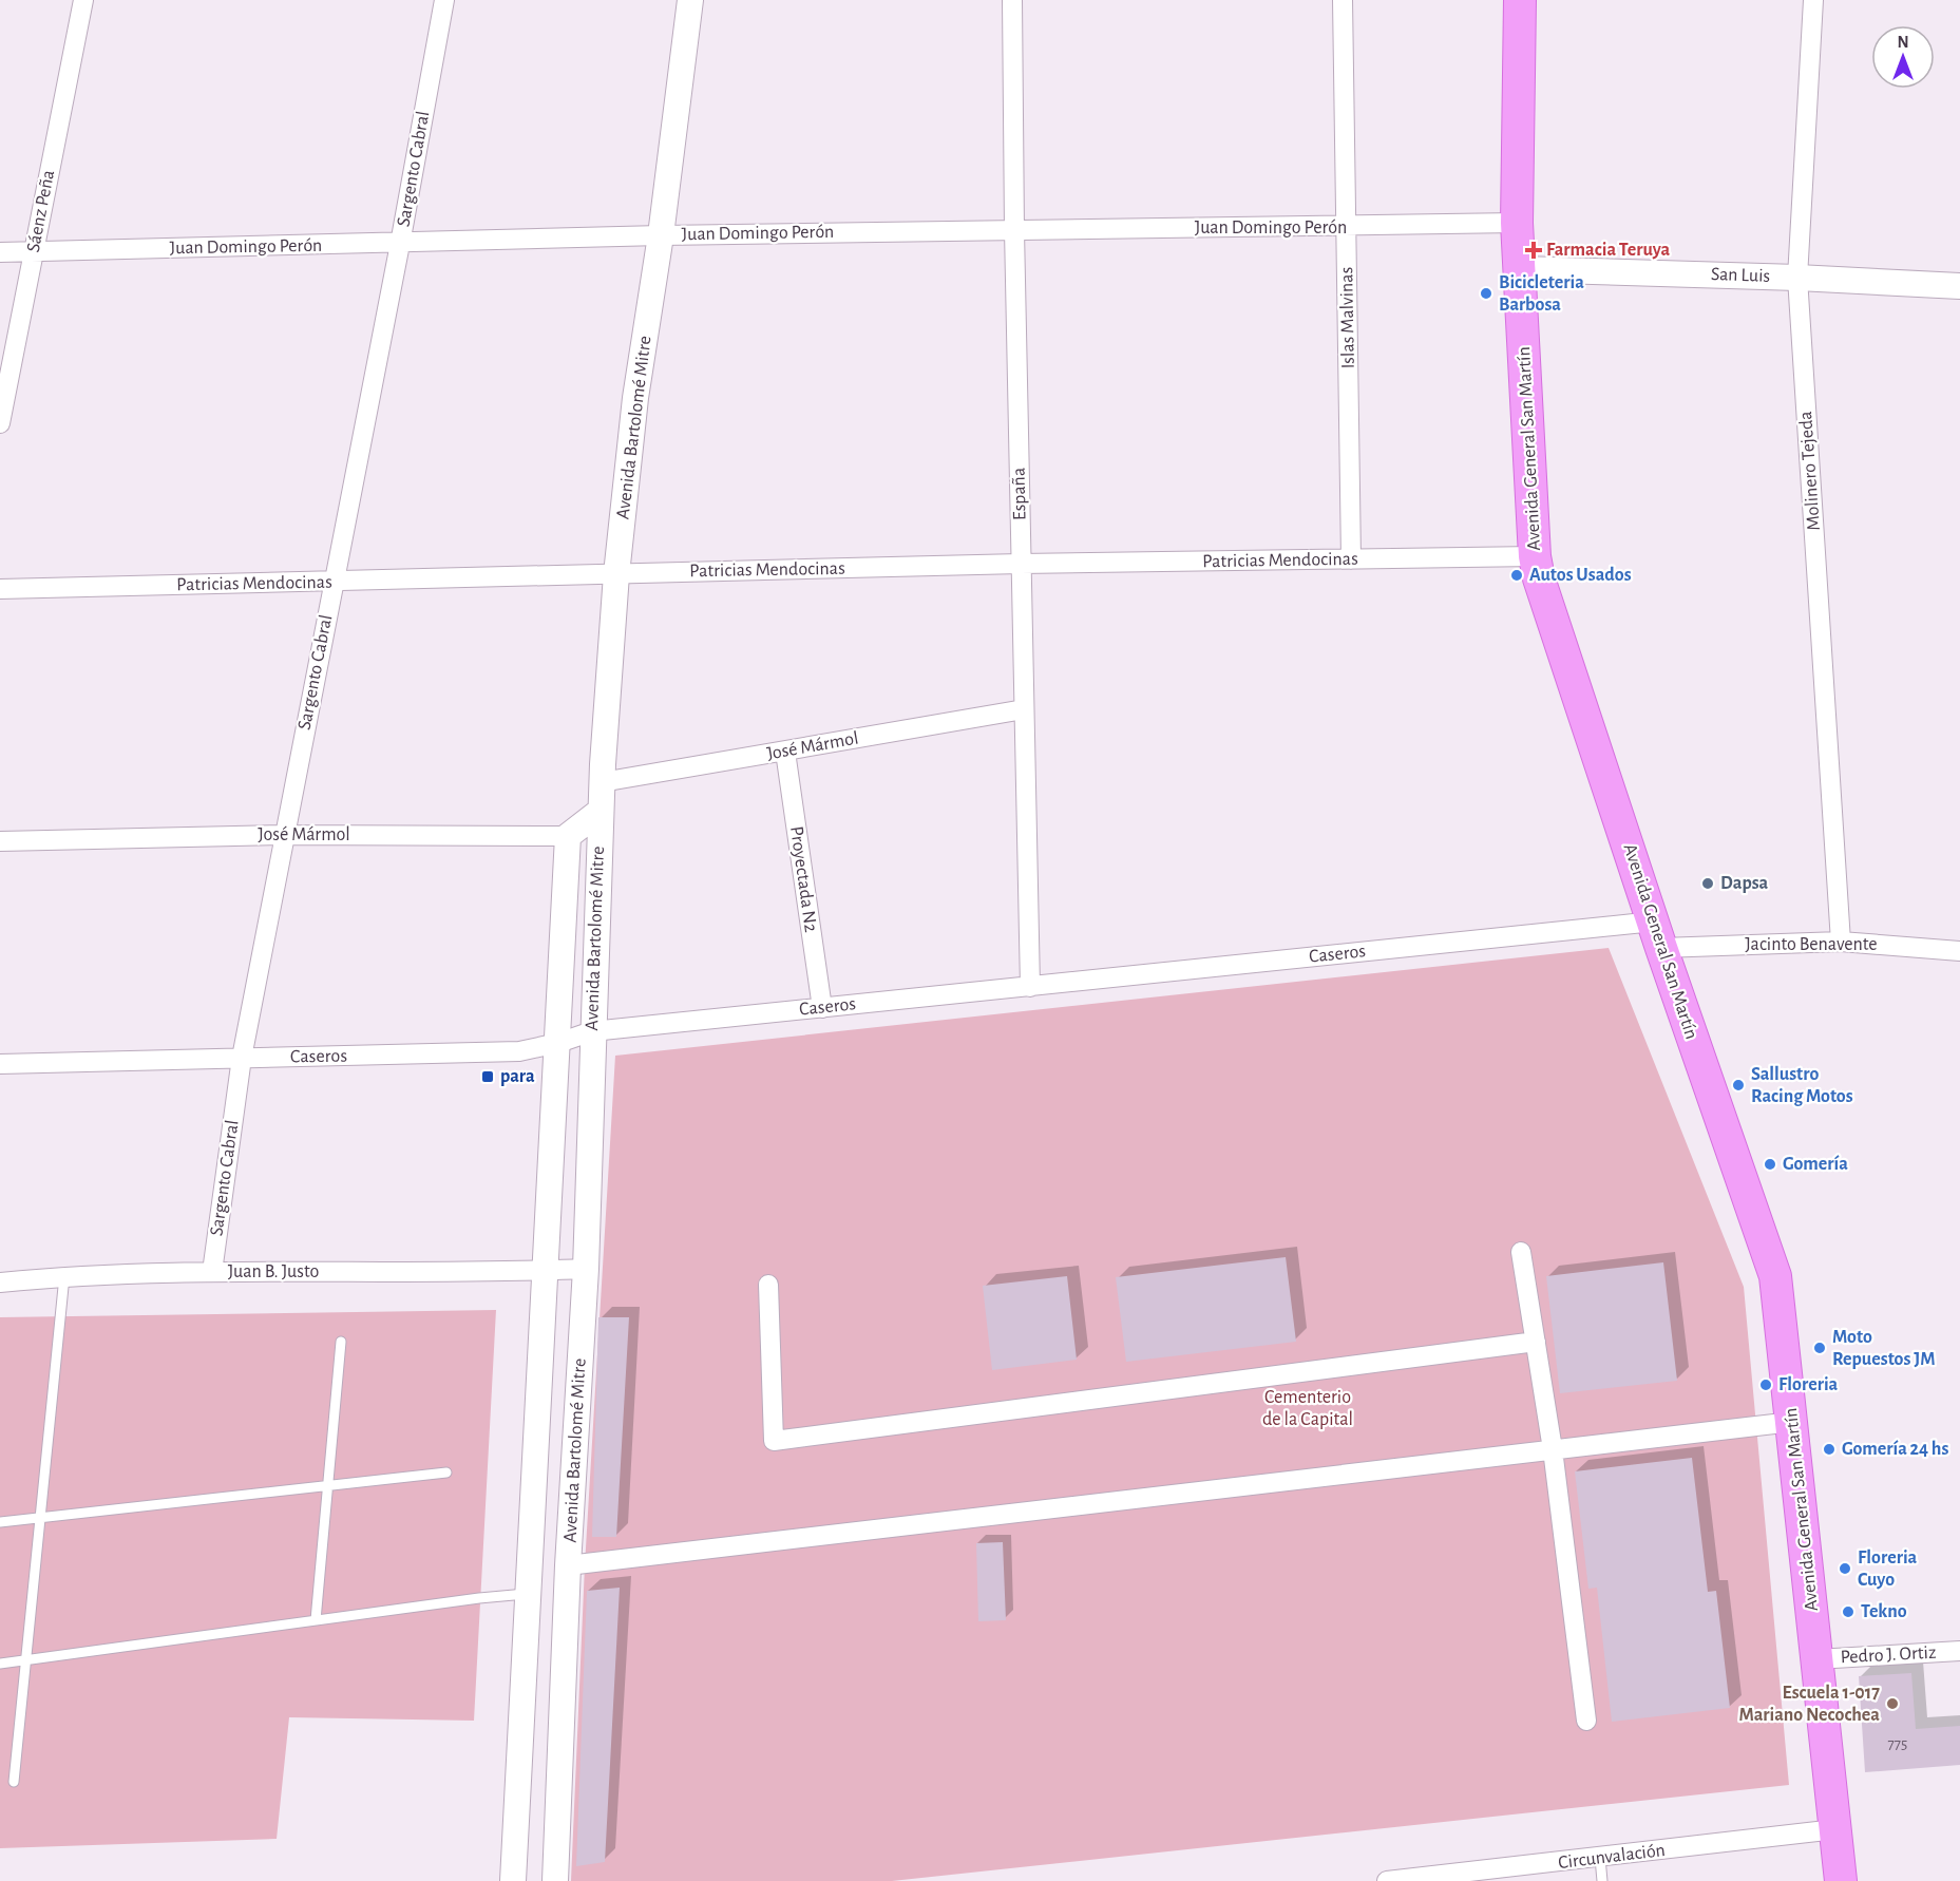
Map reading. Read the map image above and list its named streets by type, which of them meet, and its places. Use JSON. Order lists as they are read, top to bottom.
{
  "streets": {
    "main road": ["Avenida General San Martín"],
    "street": [
      "Sargento Cabral",
      "Sáenz Peña",
      "Juan Domingo Perón",
      "San Luis",
      "Islas Malvinas",
      "Avenida Bartolomé Mitre",
      "Molinero Tejeda",
      "España",
      "Patricias Mendocinas",
      "José Mármol",
      "Proyectada N2",
      "Jacinto Benavente",
      "Caseros",
      "Juan B. Justo",
      "Pedro J. Ortiz",
      "Circunvalación"
    ]
  },
  "crossings": [
    ["Sargento Cabral", "Juan Domingo Perón"],
    ["Sargento Cabral", "Patricias Mendocinas"],
    ["Sargento Cabral", "José Mármol"],
    ["Sargento Cabral", "Caseros"],
    ["Sargento Cabral", "Juan B. Justo"],
    ["Sáenz Peña", "Juan Domingo Perón"],
    ["Juan Domingo Perón", "Islas Malvinas"],
    ["Juan Domingo Perón", "Avenida Bartolomé Mitre"],
    ["Juan Domingo Perón", "Avenida General San Martín"],
    ["Juan Domingo Perón", "España"],
    ["San Luis", "Avenida General San Martín"],
    ["San Luis", "Molinero Tejeda"],
    ["Islas Malvinas", "Patricias Mendocinas"],
    ["Avenida Bartolomé Mitre", "Patricias Mendocinas"],
    ["Avenida Bartolomé Mitre", "José Mármol"],
    ["Avenida Bartolomé Mitre", "Caseros"],
    ["Avenida Bartolomé Mitre", "Juan B. Justo"],
    ["Avenida General San Martín", "Patricias Mendocinas"],
    ["Avenida General San Martín", "Jacinto Benavente"],
    ["Avenida General San Martín", "Caseros"],
    ["Avenida General San Martín", "Pedro J. Ortiz"],
    ["Avenida General San Martín", "Circunvalación"],
    ["Molinero Tejeda", "Jacinto Benavente"],
    ["España", "Patricias Mendocinas"],
    ["España", "José Mármol"],
    ["España", "Caseros"],
    ["José Mármol", "Proyectada N2"],
    ["Proyectada N2", "Caseros"],
    ["Jacinto Benavente", "Caseros"]
  ],
  "parks": ["Cementerio de la Capital"],
  "places": {
    "health": ["Farmacia Teruya"],
    "other": [
      "Bicicleteria Barbosa",
      "Autos Usados",
      "Dapsa",
      "Sallustro Racing Motos",
      "Gomería",
      "Moto Repuestos JM",
      "Floreria",
      "Gomería 24 hs",
      "Floreria Cuyo",
      "Tekno",
      "Escuela 1-017 Mariano Necochea"
    ],
    "transit": ["para"]
  },
  "house_numbers": ["775"],
  "north": "top"
}
